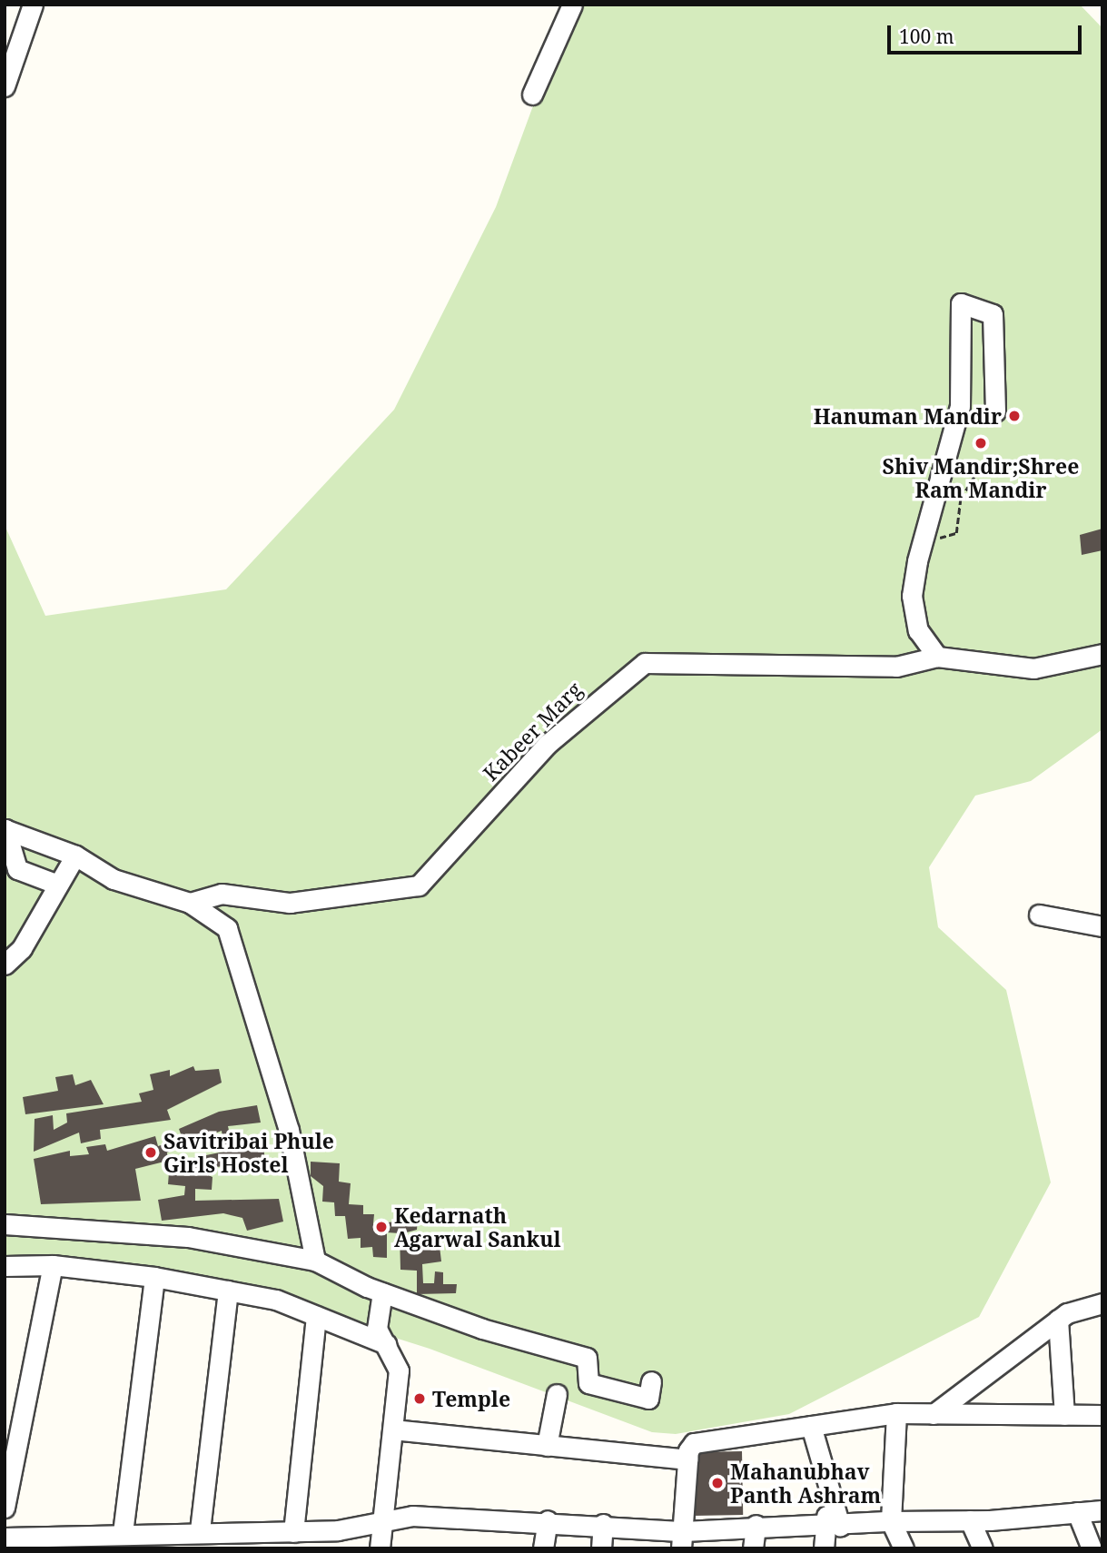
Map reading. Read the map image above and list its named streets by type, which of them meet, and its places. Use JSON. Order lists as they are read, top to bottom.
{
  "streets": {
    "street": ["Kabeer Marg"]
  },
  "places": [
    "Hanuman Mandir",
    "Shiv Mandir;Shree Ram Mandir",
    "Savitribai Phule Girls Hostel",
    "Kedarnath Agarwal Sankul",
    "Temple",
    "Mahanubhav Panth Ashram"
  ],
  "scale_bar": "100 m"
}
